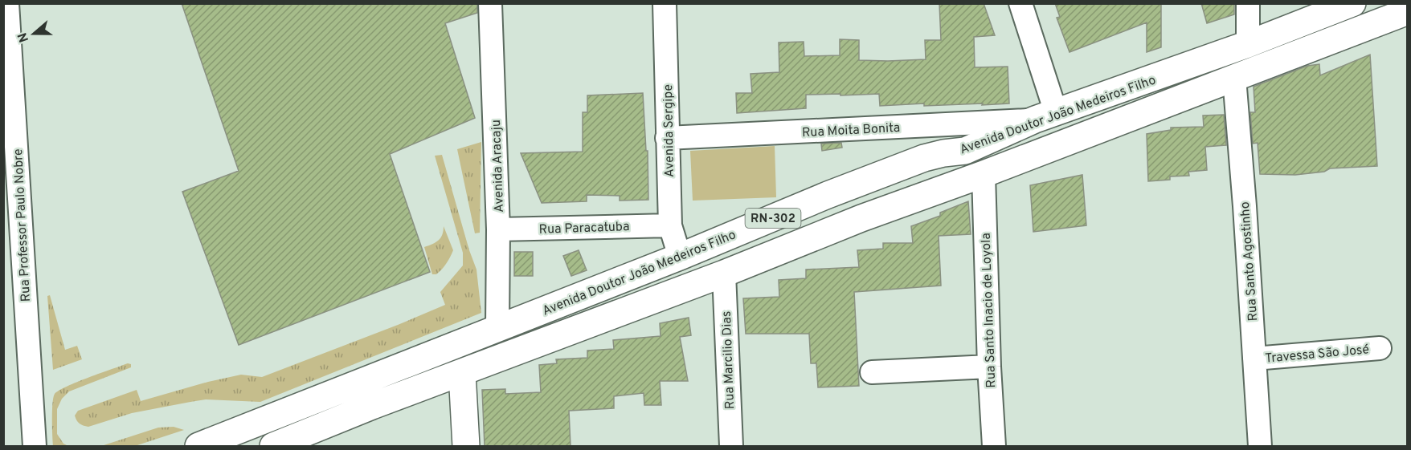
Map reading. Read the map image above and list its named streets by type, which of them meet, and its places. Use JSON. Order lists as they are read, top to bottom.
{
  "streets": {
    "main road": ["Avenida Doutor João Medeiros Filho", "RN-302"],
    "street": [
      "Rua Moita Bonita",
      "Avenida Sergipe",
      "Avenida Aracaju",
      "Rua Professor Paulo Nobre",
      "Rua Paracatuba",
      "Rua Santo Agostinho",
      "Rua Santo Inacio de Loyola",
      "Travessa São José",
      "Rua Marcilio Dias"
    ]
  },
  "crossings": [
    ["Avenida Doutor João Medeiros Filho", "Rua Moita Bonita"],
    ["Avenida Doutor João Medeiros Filho", "Avenida Sergipe"],
    ["Avenida Doutor João Medeiros Filho", "Avenida Aracaju"],
    ["Avenida Doutor João Medeiros Filho", "Rua Santo Agostinho"],
    ["Avenida Doutor João Medeiros Filho", "Rua Santo Inacio de Loyola"],
    ["Avenida Doutor João Medeiros Filho", "Rua Marcilio Dias"],
    ["Rua Moita Bonita", "Avenida Sergipe"],
    ["Avenida Sergipe", "Rua Paracatuba"],
    ["Avenida Aracaju", "Rua Paracatuba"],
    ["Rua Santo Agostinho", "Travessa São José"]
  ],
  "north": "left"
}
